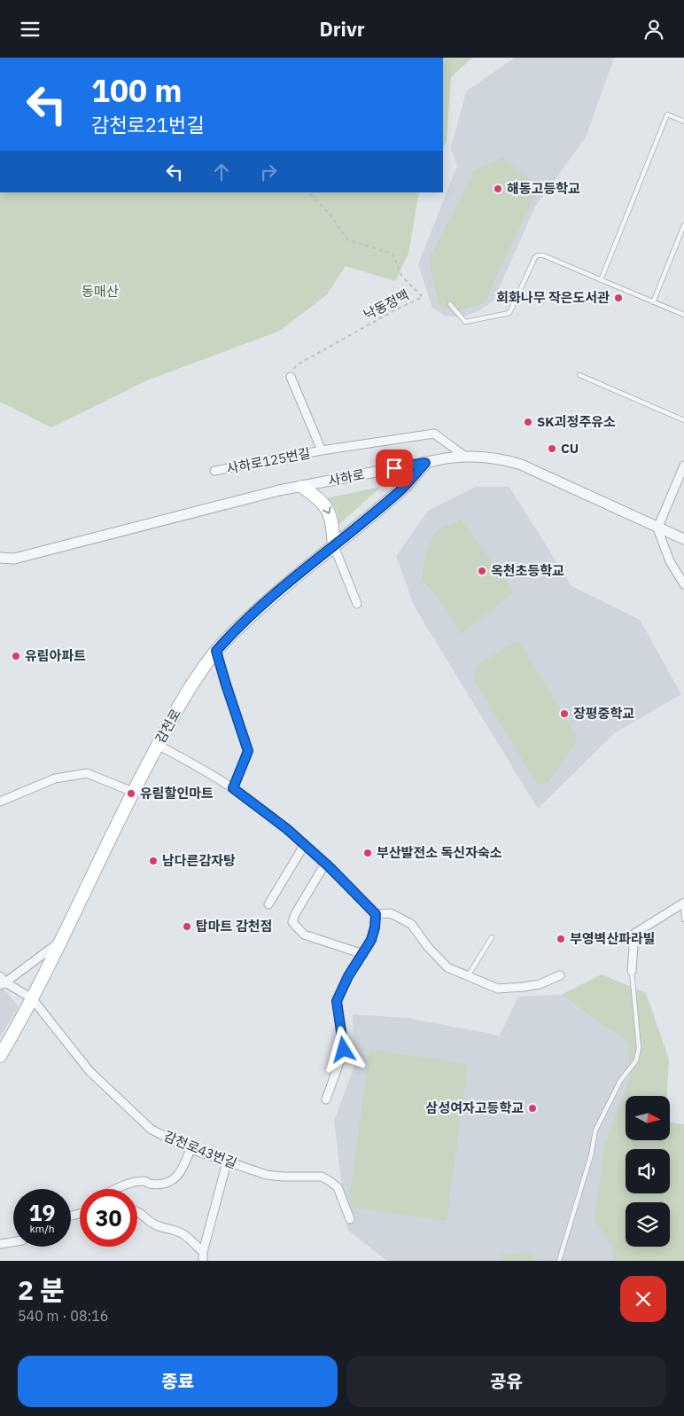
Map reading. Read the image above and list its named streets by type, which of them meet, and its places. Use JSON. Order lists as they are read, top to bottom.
{
  "streets": {
    "main road": ["감천로"],
    "street": ["사하로125번길", "사하로", "감천로43번길"],
    "path": ["낙동정맥"]
  },
  "crossings": [
    ["낙동정맥", "사하로125번길"],
    ["사하로125번길", "사하로"],
    ["사하로", "감천로"],
    ["감천로", "감천로43번길"]
  ],
  "parks": ["동매산"],
  "places": [
    "해동고등학교",
    "회화나무 작은도서관",
    "SK괴정주유소",
    "CU",
    "옥천초등학교",
    "유림아파트",
    "장평중학교",
    "유림할인마트",
    "부산발전소 독신자숙소",
    "남다른감자탕",
    "탑마트 감천점",
    "부영벽산파라빌",
    "삼성여자고등학교"
  ],
  "north": "right",
  "page": {
    "header": "Drivr",
    "turn": ["100 m", "감천로21번길"],
    "speed": "19 km/h",
    "limit": "30",
    "heading": ["2 분", "540 m · 08:16"],
    "buttons": ["종료", "공유"]
  }
}
